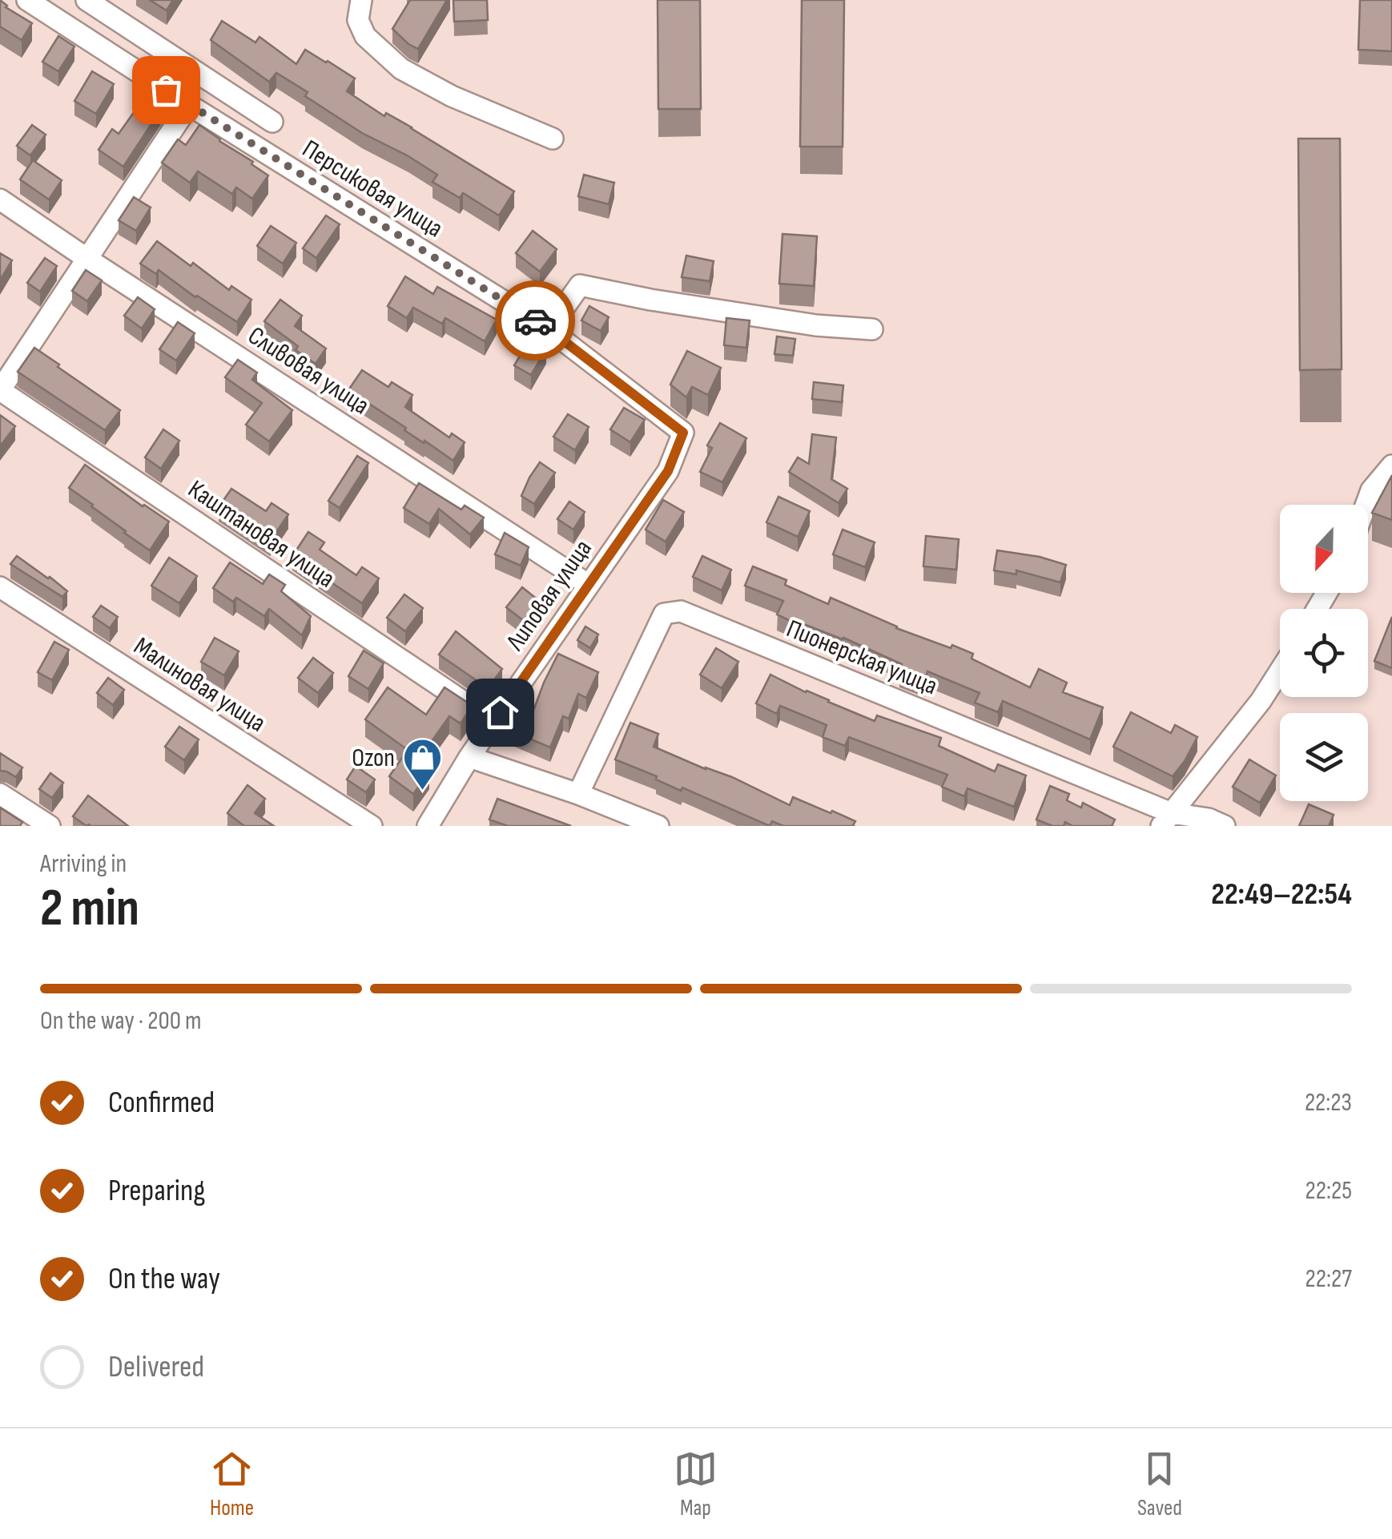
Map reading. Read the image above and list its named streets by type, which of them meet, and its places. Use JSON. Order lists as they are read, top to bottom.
{
  "streets": {
    "street": [
      "Персиковая улица",
      "Сливовая улица",
      "Каштановая улица",
      "Липовая улица",
      "Пионерская улица",
      "Малиновая улица"
    ]
  },
  "crossings": [
    ["Персиковая улица", "Липовая улица"],
    ["Сливовая улица", "Липовая улица"],
    ["Каштановая улица", "Липовая улица"]
  ],
  "places": {
    "shop": ["Ozon"]
  },
  "north": "bottom",
  "page": {
    "heading": ["2 min", "Arriving in", "22:49–22:54"],
    "bar": "On the way · 200 m",
    "list": [
      ["Confirmed", "22:23"],
      ["Preparing", "22:25"],
      ["On the way", "22:27"],
      "Delivered"
    ],
    "tabs": ["Home", "Map", "Saved"]
  }
}
